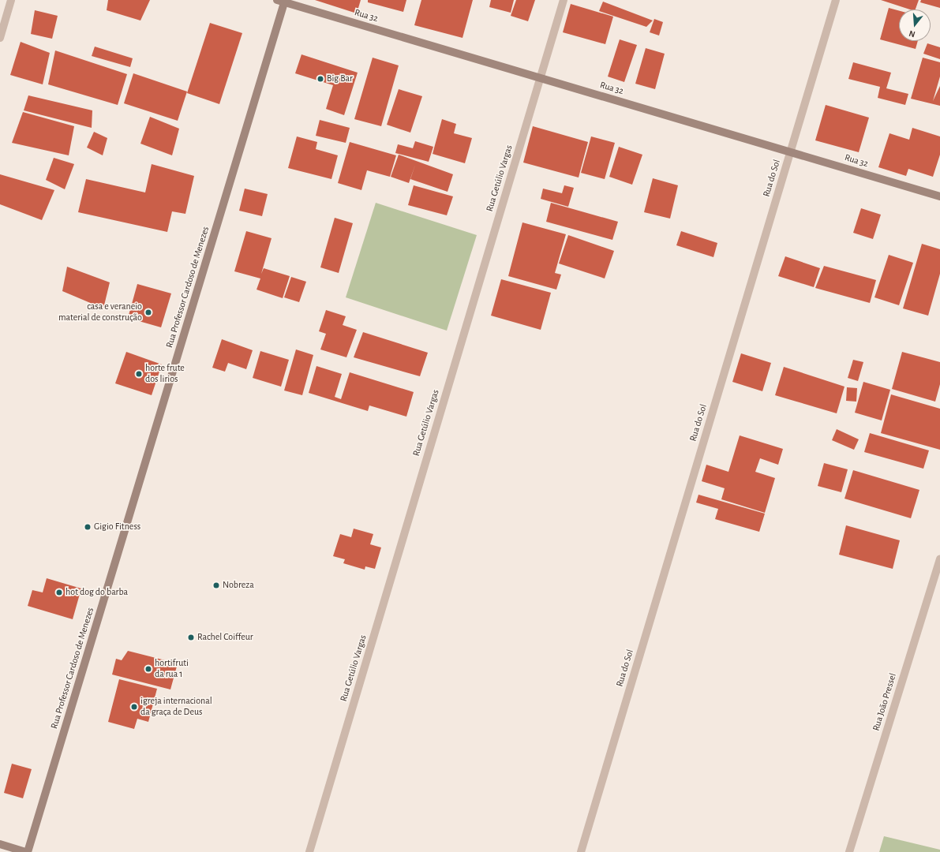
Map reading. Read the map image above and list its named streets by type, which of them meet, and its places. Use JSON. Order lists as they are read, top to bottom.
{
  "streets": {
    "main road": ["Rua 32", "Rua Professor Cardoso de Menezes"],
    "street": ["Rua Getúlio Vargas", "Rua do Sol", "Rua João Pressel"]
  },
  "crossings": [
    ["Rua 32", "Rua Getúlio Vargas"],
    ["Rua 32", "Rua do Sol"],
    ["Rua 32", "Rua Professor Cardoso de Menezes"]
  ],
  "places": [
    "Big Bar",
    "casa e veraneio material de construção",
    "horte frute dos lirios",
    "Gigio Fitness",
    "Nobreza",
    "hot dog do barba",
    "Rachel Coiffeur",
    "hortifruti da rua 1",
    "igreja internacional da graça de Deus"
  ],
  "north": "bottom"
}
